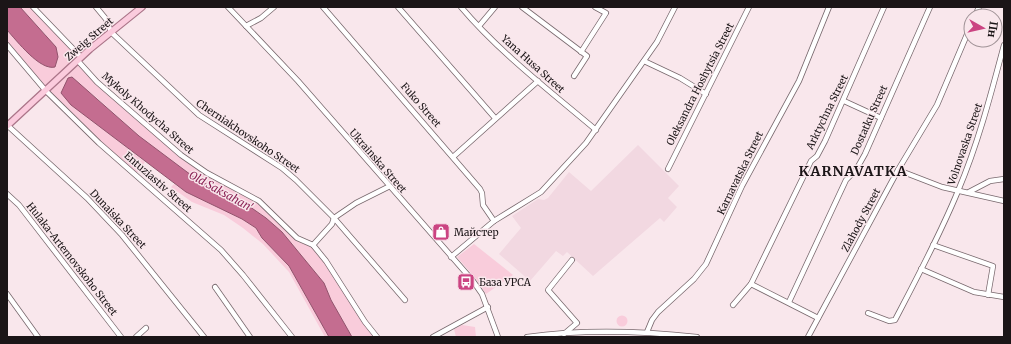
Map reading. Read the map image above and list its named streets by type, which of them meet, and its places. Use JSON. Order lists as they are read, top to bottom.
{
  "streets": {
    "main road": ["Zweig Street"],
    "street": [
      "Yana Husa Street",
      "Oleksandra Hoshytsia Street",
      "Fuko Street",
      "Arktychna Street",
      "Mykoly Khodycha Street",
      "Dostatku Street",
      "Cherniakhovskoho Street",
      "Volnovaska Street",
      "Ukrainska Street",
      "Karnavatska Street",
      "Entuziastiv Street",
      "Dunaiska Street",
      "Zlahody Street",
      "Hulaka-Artemovskoho Street"
    ]
  },
  "crossings": [
    ["Zweig Street", "Mykoly Khodycha Street"],
    ["Zweig Street", "Cherniakhovskoho Street"],
    ["Zweig Street", "Entuziastiv Street"],
    ["Zweig Street", "Dunaiska Street"]
  ],
  "districts": ["KARNAVATKA"],
  "water": ["Old Saksahan'"],
  "places": {
    "shop": ["Майстер"],
    "bus stop": ["База УРСА"]
  },
  "north": "right"
}
